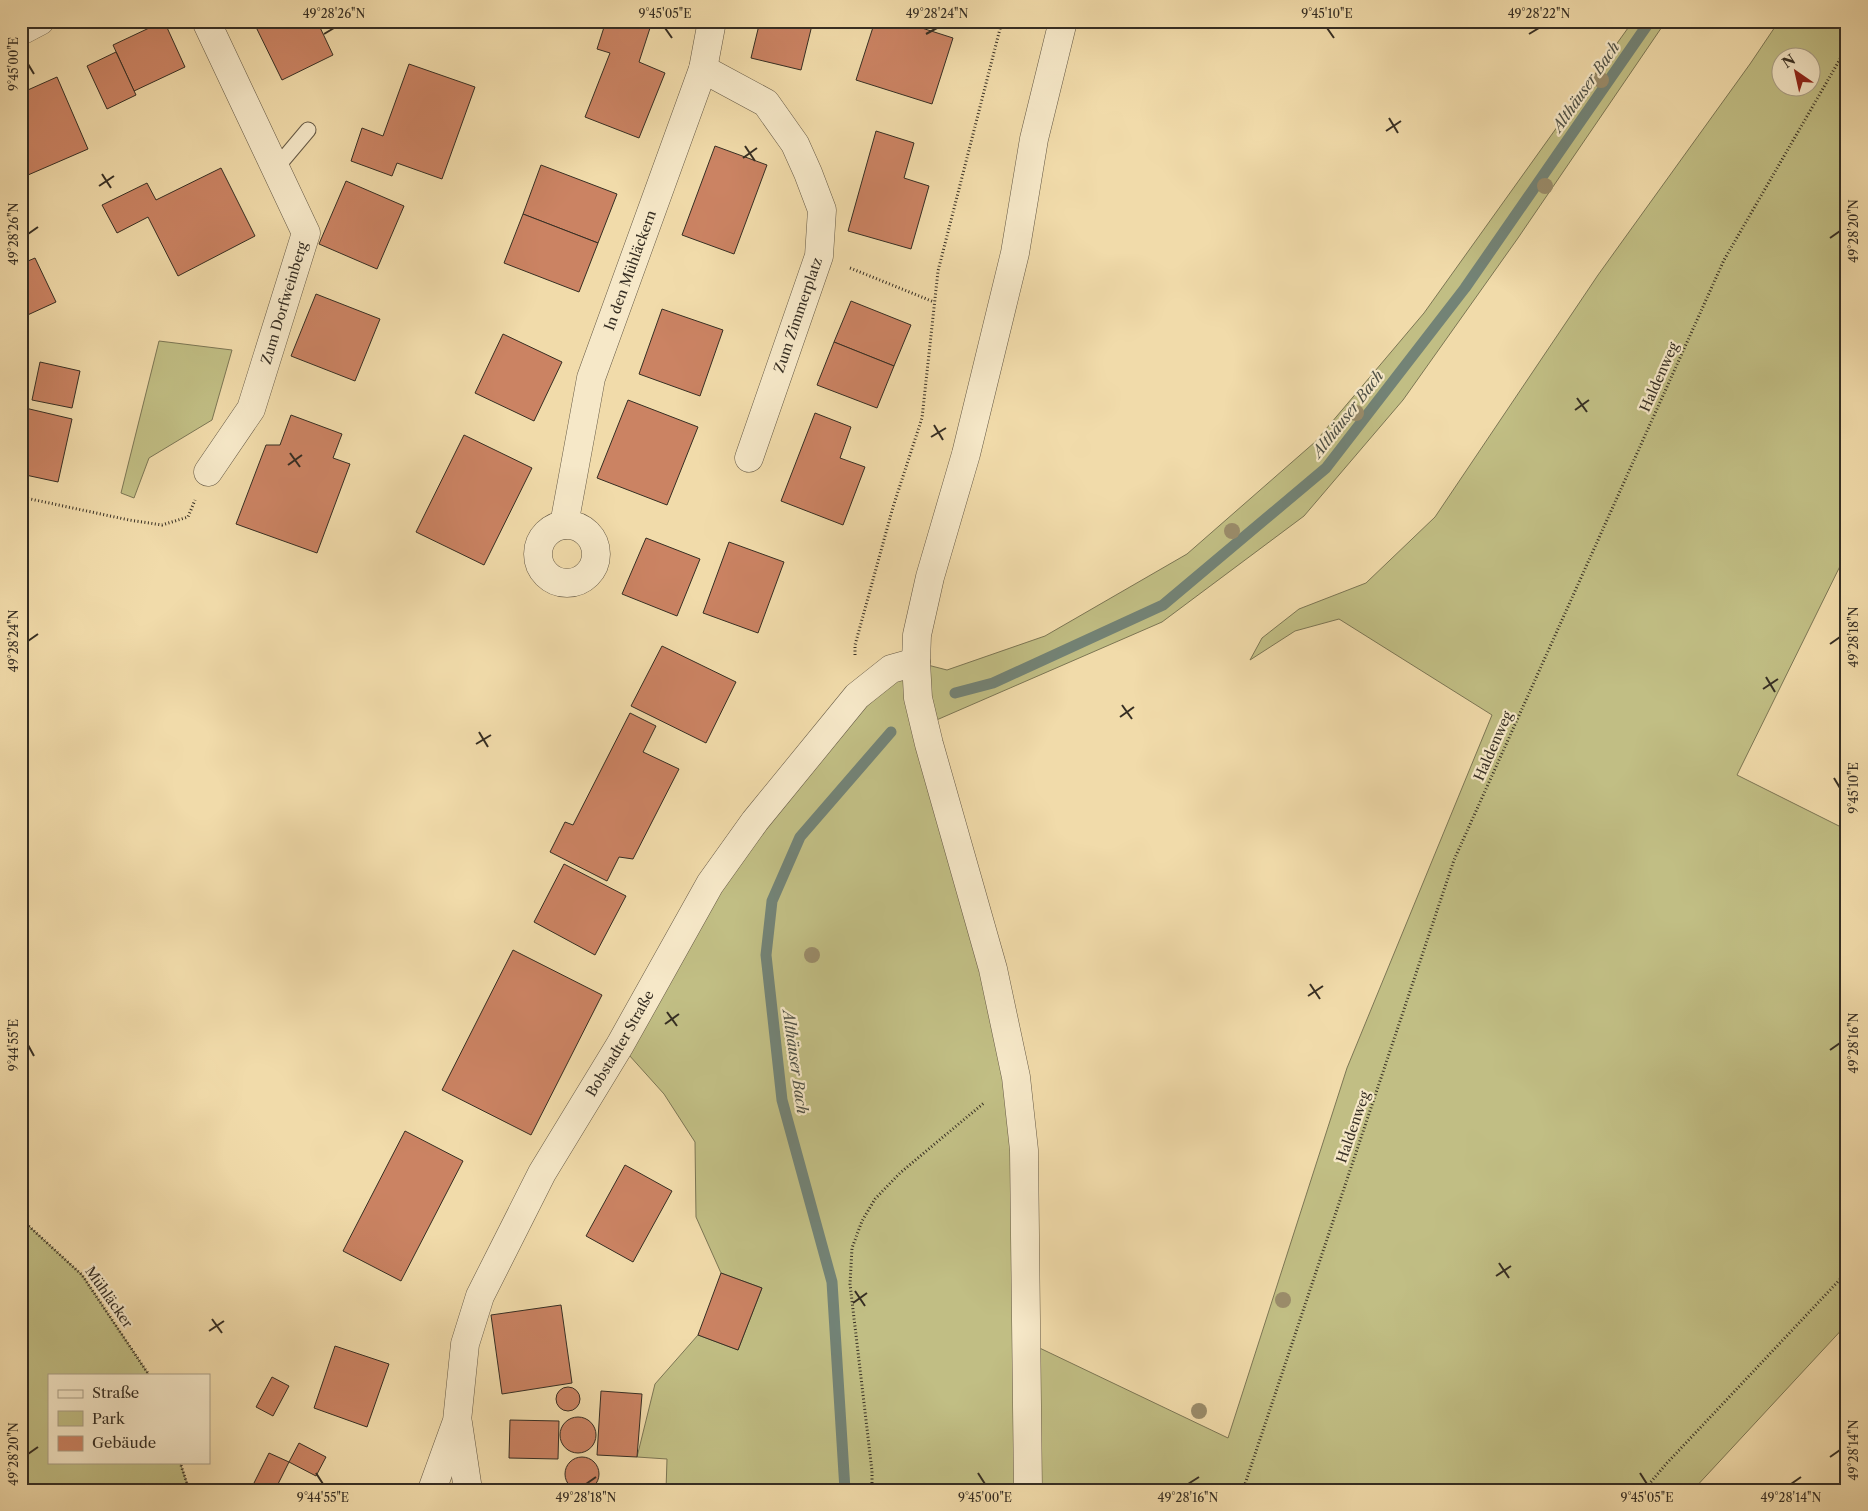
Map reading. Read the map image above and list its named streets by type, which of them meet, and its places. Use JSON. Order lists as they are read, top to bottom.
{
  "streets": {
    "street": [
      "In den Mühläckern",
      "Zum Dorfweinberg",
      "Zum Zimmerplatz",
      "Bobstadter Straße"
    ],
    "path": ["Haldenweg", "Mühläcker"]
  },
  "crossings": [
    ["In den Mühläckern", "Zum Zimmerplatz"]
  ],
  "water": ["Althäuser Bach"],
  "legend": ["Straße", "Park", "Gebäude"],
  "north": "top left",
  "coordinates": [
    "49°28'26\"N",
    "9°45'05\"E",
    "49°28'24\"N",
    "9°45'10\"E",
    "49°28'22\"N",
    "9°45'00\"E",
    "49°28'20\"N",
    "49°28'18\"N",
    "49°28'16\"N",
    "9°44'55\"E",
    "49°28'14\"N"
  ]
}
